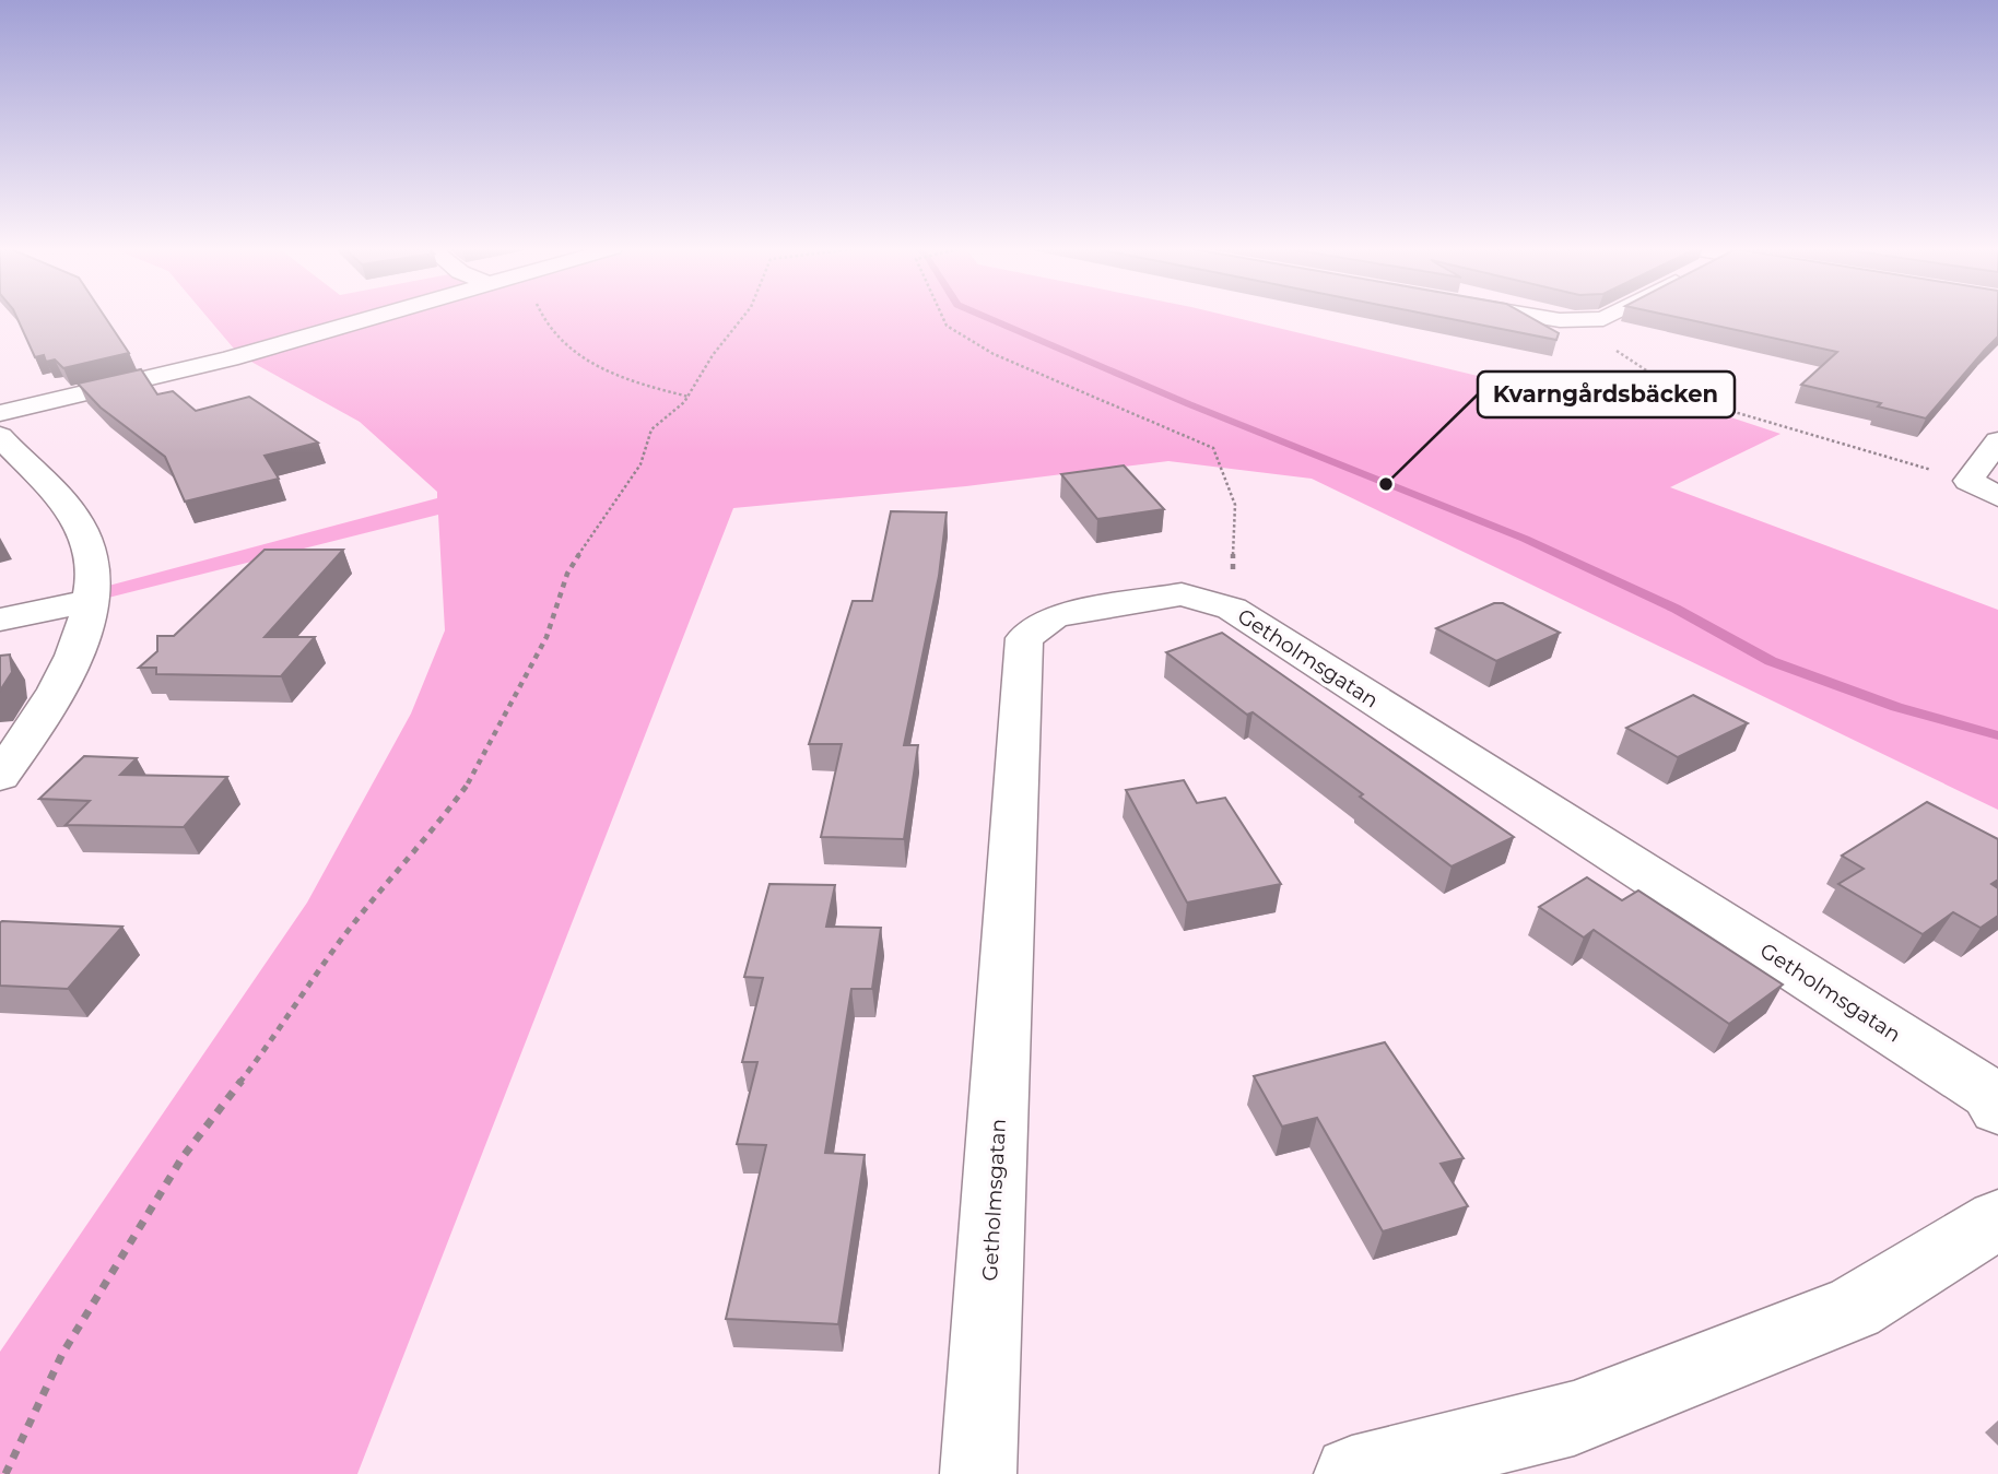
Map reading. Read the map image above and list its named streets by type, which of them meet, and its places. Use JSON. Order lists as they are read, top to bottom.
{
  "streets": {
    "street": ["Getholmsgatan"]
  },
  "places": ["Kvarngårdsbäcken"]
}
